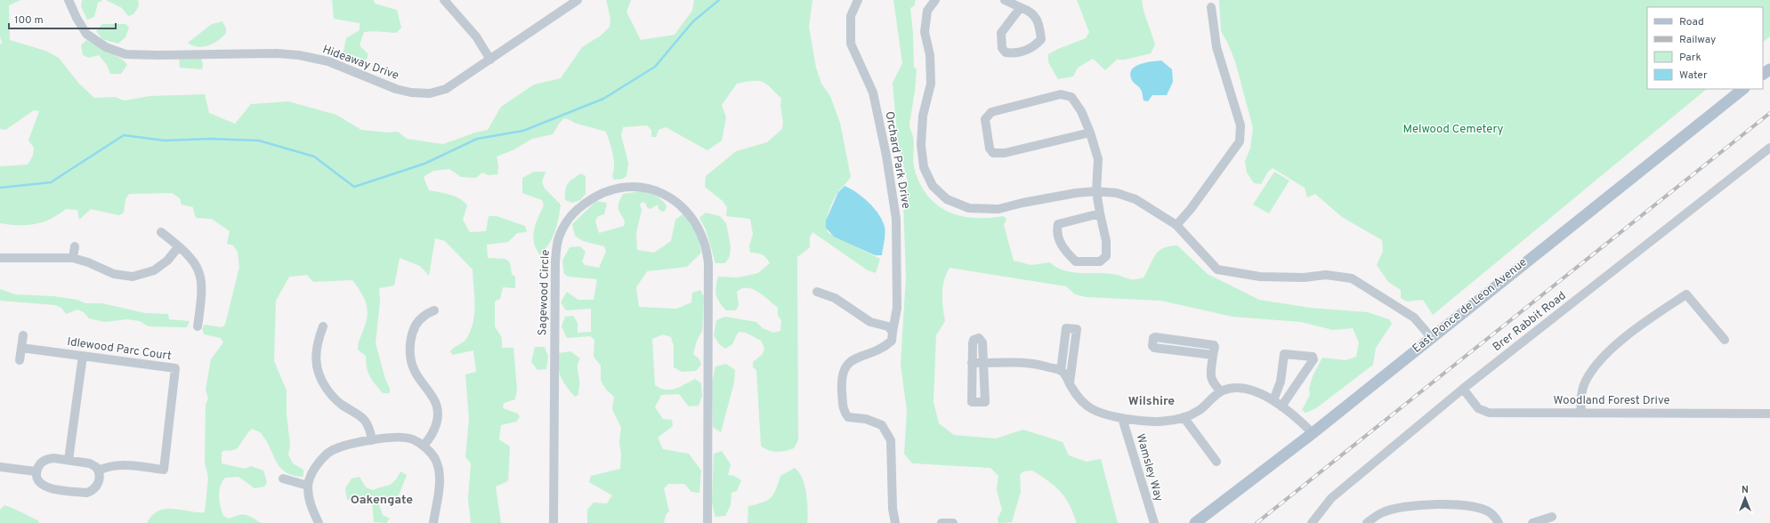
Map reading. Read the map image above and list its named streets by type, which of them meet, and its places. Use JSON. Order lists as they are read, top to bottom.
{
  "streets": {
    "main road": ["East Ponce de Leon Avenue"],
    "street": [
      "Hideaway Drive",
      "Orchard Park Drive",
      "Sagewood Circle",
      "Brer Rabbit Road",
      "Idlewood Parc Court",
      "Woodland Forest Drive",
      "Wamsley Way"
    ]
  },
  "crossings": [
    ["Brer Rabbit Road", "Woodland Forest Drive"]
  ],
  "districts": ["Wilshire", "Oakengate"],
  "parks": ["Melwood Cemetery"],
  "legend": [
    "Road",
    "Railway",
    "Park",
    "Water"
  ],
  "scale_bar": "100 m",
  "north": "top"
}
